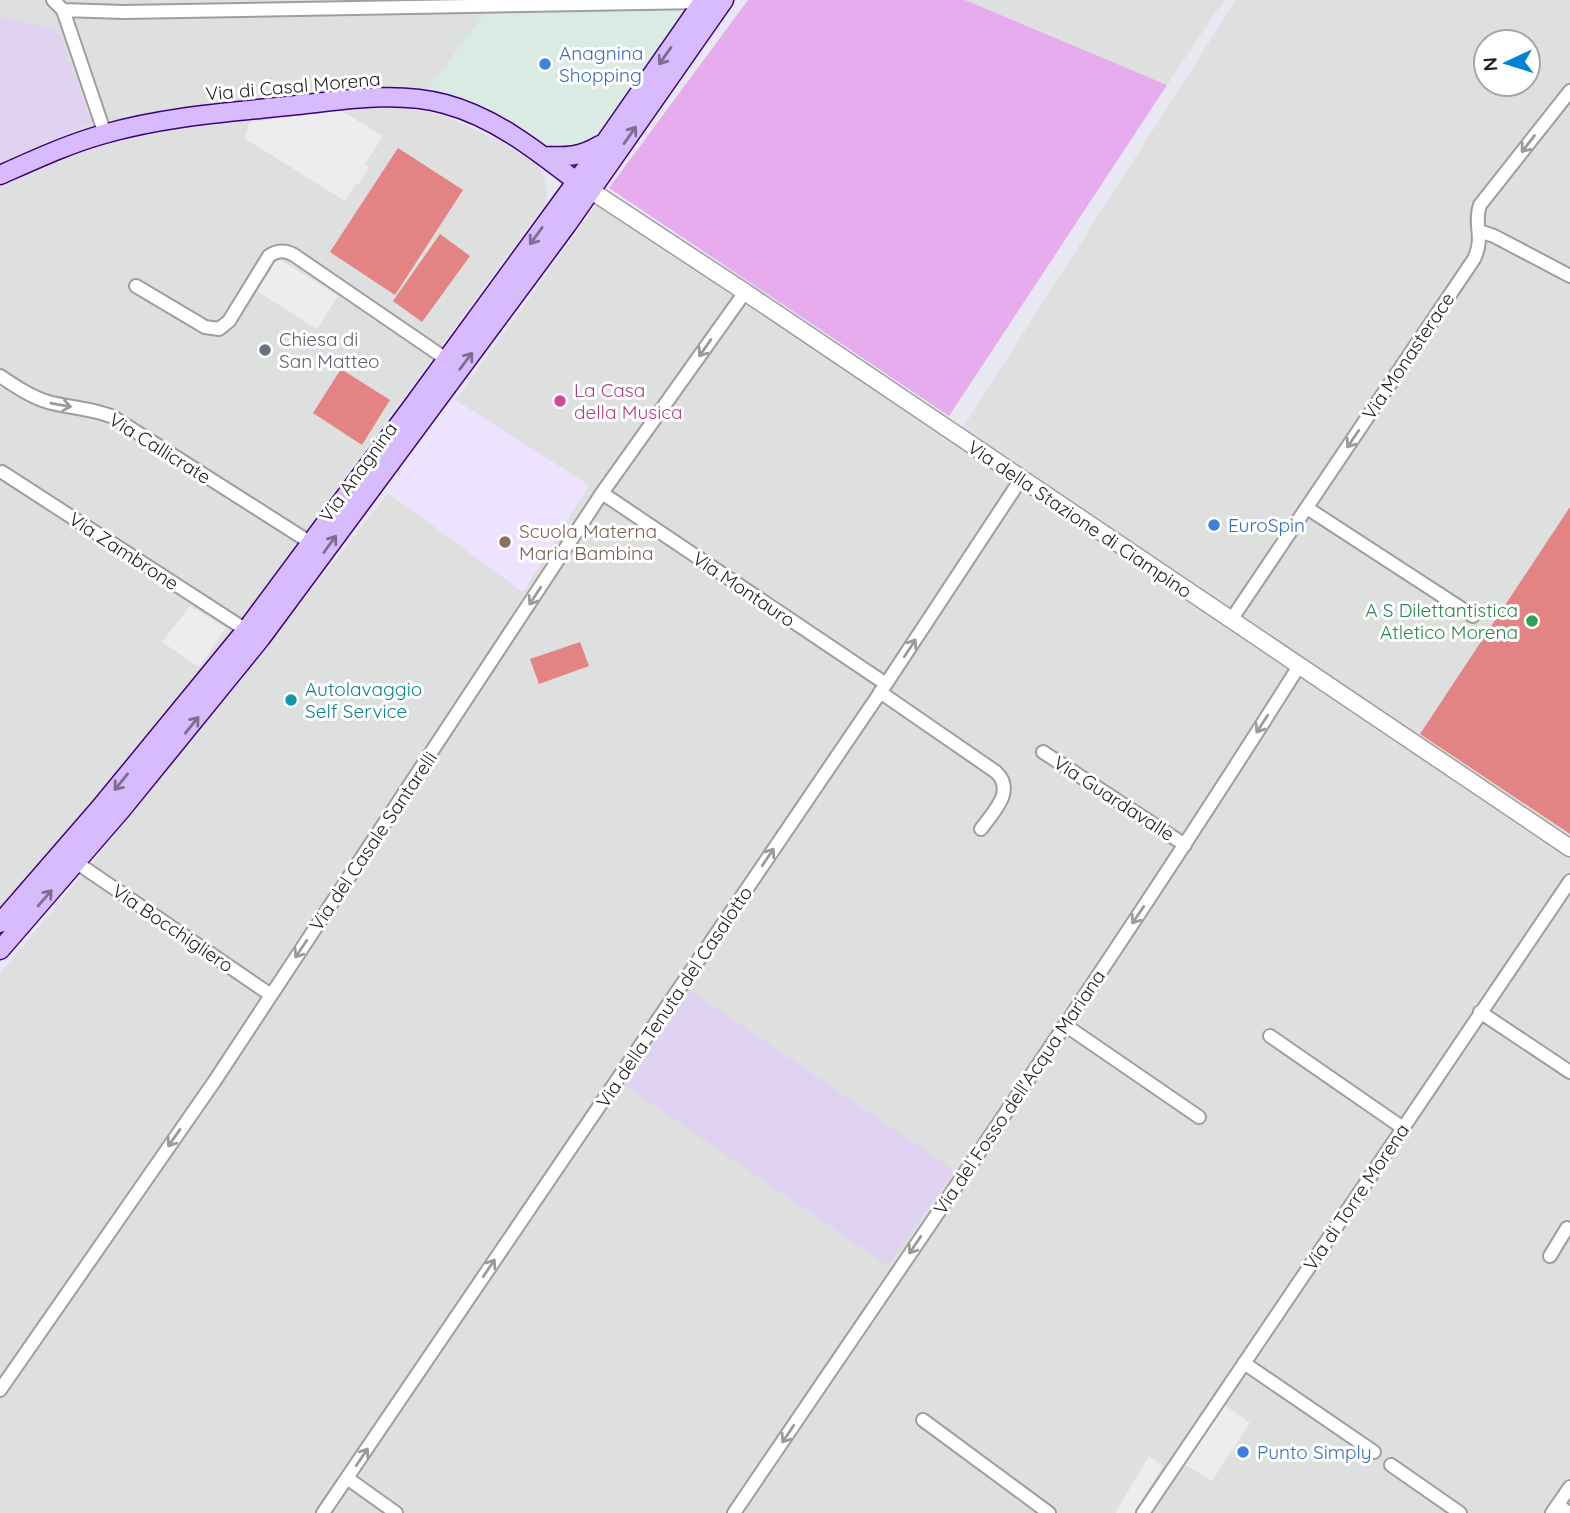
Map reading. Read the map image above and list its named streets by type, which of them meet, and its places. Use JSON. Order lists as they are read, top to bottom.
{
  "streets": {
    "main road": ["Via di Casal Morena", "Via Anagnina"],
    "street": [
      "Via Monasterace",
      "Via Callicrate",
      "Via della Stazione di Ciampino",
      "Via Zambrone",
      "Via Montauro",
      "Via Guardavalle",
      "Via del Casale Santarelli",
      "Via Bocchigliero",
      "Via della Tenuta del Casalotto",
      "Via del Fosso dell'Acqua Mariana",
      "Via di Torre Morena"
    ]
  },
  "crossings": [
    ["Via di Casal Morena", "Via Anagnina"],
    ["Via di Casal Morena", "Via della Stazione di Ciampino"],
    ["Via Monasterace", "Via della Stazione di Ciampino"],
    ["Via Callicrate", "Via Anagnina"],
    ["Via Anagnina", "Via della Stazione di Ciampino"],
    ["Via Anagnina", "Via Zambrone"],
    ["Via Anagnina", "Via Bocchigliero"],
    ["Via della Stazione di Ciampino", "Via del Casale Santarelli"],
    ["Via della Stazione di Ciampino", "Via della Tenuta del Casalotto"],
    ["Via della Stazione di Ciampino", "Via del Fosso dell'Acqua Mariana"],
    ["Via Montauro", "Via del Casale Santarelli"],
    ["Via Montauro", "Via della Tenuta del Casalotto"],
    ["Via Guardavalle", "Via del Fosso dell'Acqua Mariana"],
    ["Via del Casale Santarelli", "Via Bocchigliero"]
  ],
  "one_way": [
    "Via Monasterace",
    "Via Callicrate",
    "Via del Casale Santarelli",
    "Via della Tenuta del Casalotto",
    "Via del Fosso dell'Acqua Mariana"
  ],
  "places": [
    "Anagnina Shopping",
    "Chiesa di San Matteo",
    "La Casa della Musica",
    "EuroSpin",
    "Scuola Materna Maria Bambina",
    "A S Dilettantistica Atletico Morena",
    "Autolavaggio Self Service",
    "Punto Simply"
  ],
  "north": "left"
}
